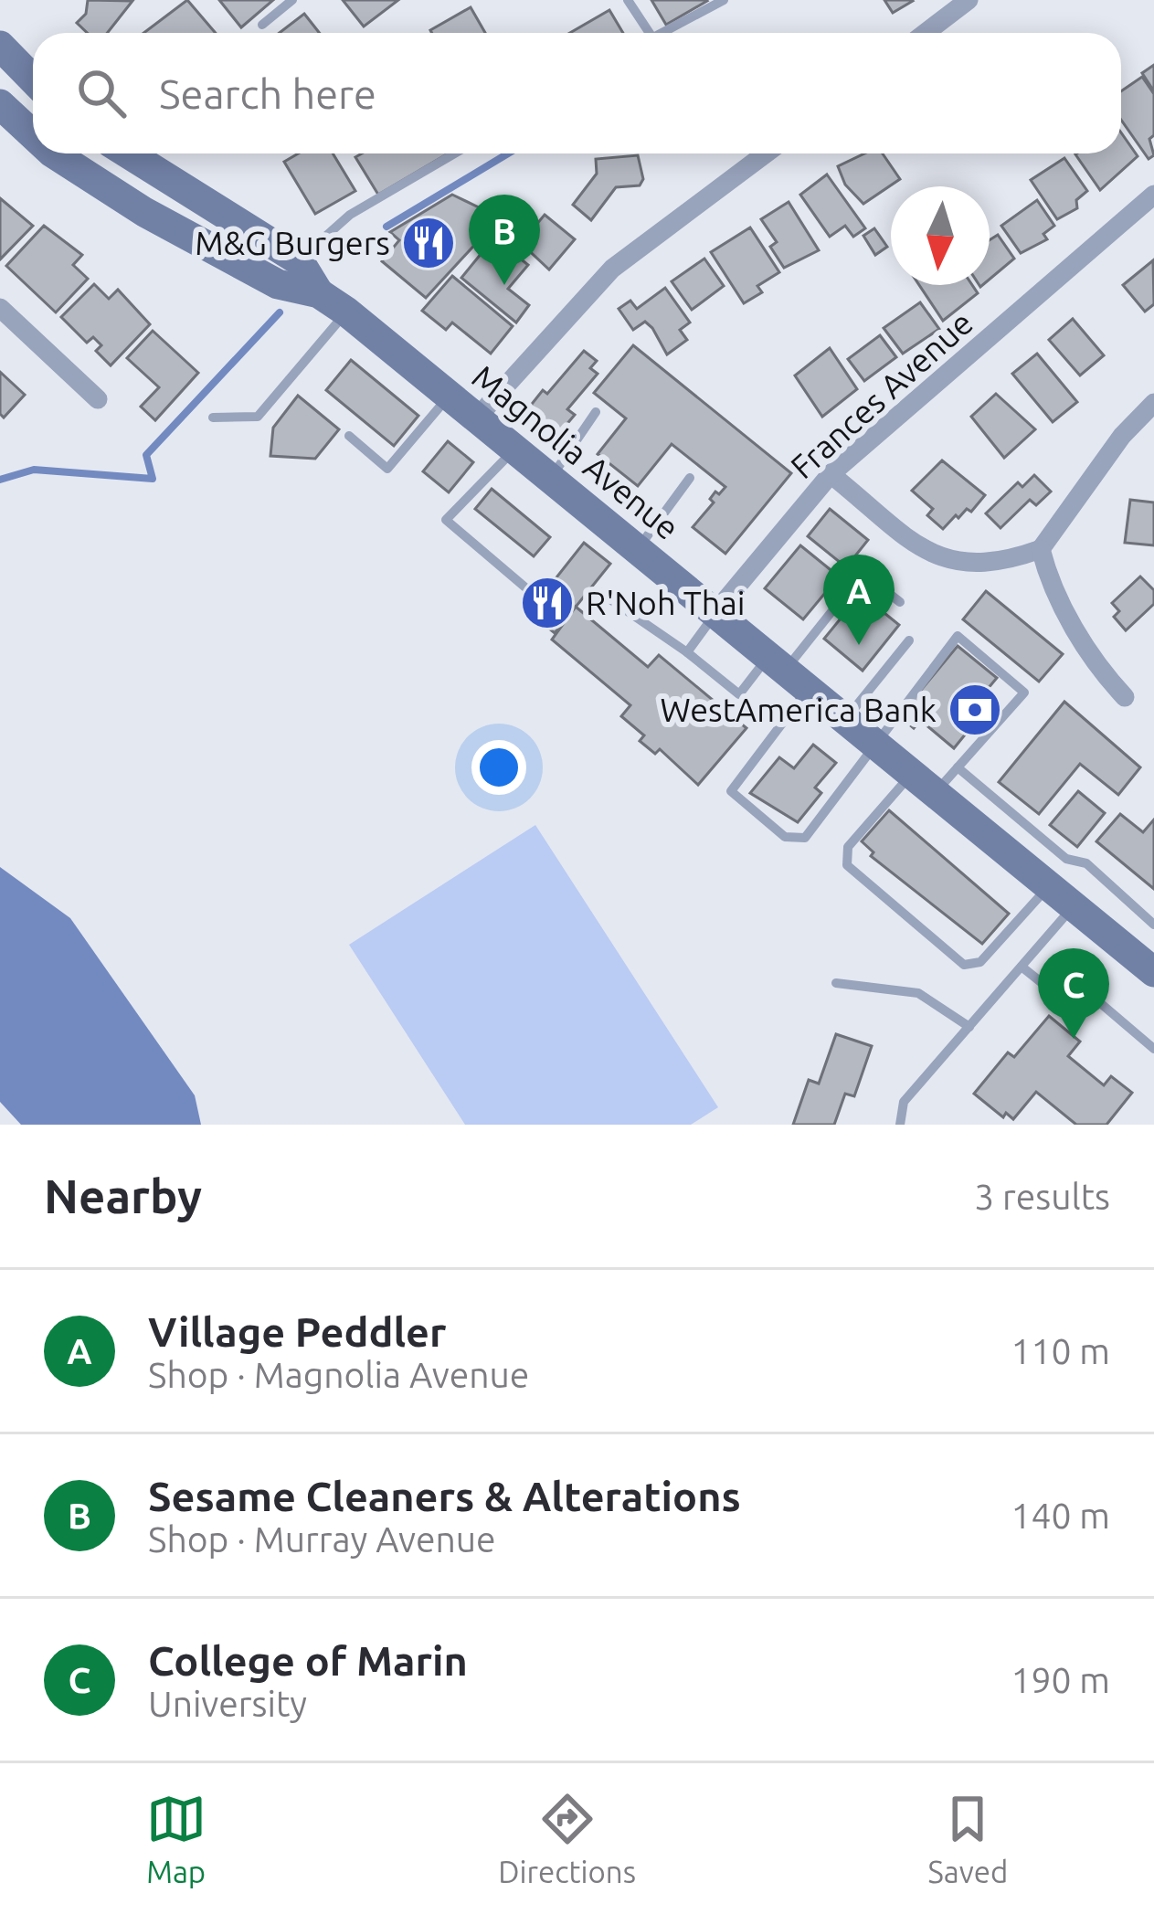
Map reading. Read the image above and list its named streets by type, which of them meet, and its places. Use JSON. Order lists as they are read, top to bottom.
{
  "streets": {
    "main road": ["Magnolia Avenue"],
    "street": ["Frances Avenue"]
  },
  "crossings": [
    ["Frances Avenue", "Magnolia Avenue"]
  ],
  "places": {
    "restaurant": ["M&G Burgers", "R'Noh Thai"],
    "bank": ["WestAmerica Bank"]
  },
  "north": "bottom",
  "page": {
    "search": "Search here",
    "pins": ["B", "A", "C"],
    "heading": ["Nearby", "3 results"],
    "list": [
      {
        "mark": "A",
        "name": "Village Peddler",
        "note": "Shop · Magnolia Avenue",
        "value": "110 m"
      },
      {
        "mark": "B",
        "name": "Sesame Cleaners & Alterations",
        "note": "Shop · Murray Avenue",
        "value": "140 m"
      },
      {
        "mark": "C",
        "name": "College of Marin",
        "note": "University",
        "value": "190 m"
      }
    ],
    "nav": ["Map", "Directions", "Saved"]
  }
}
